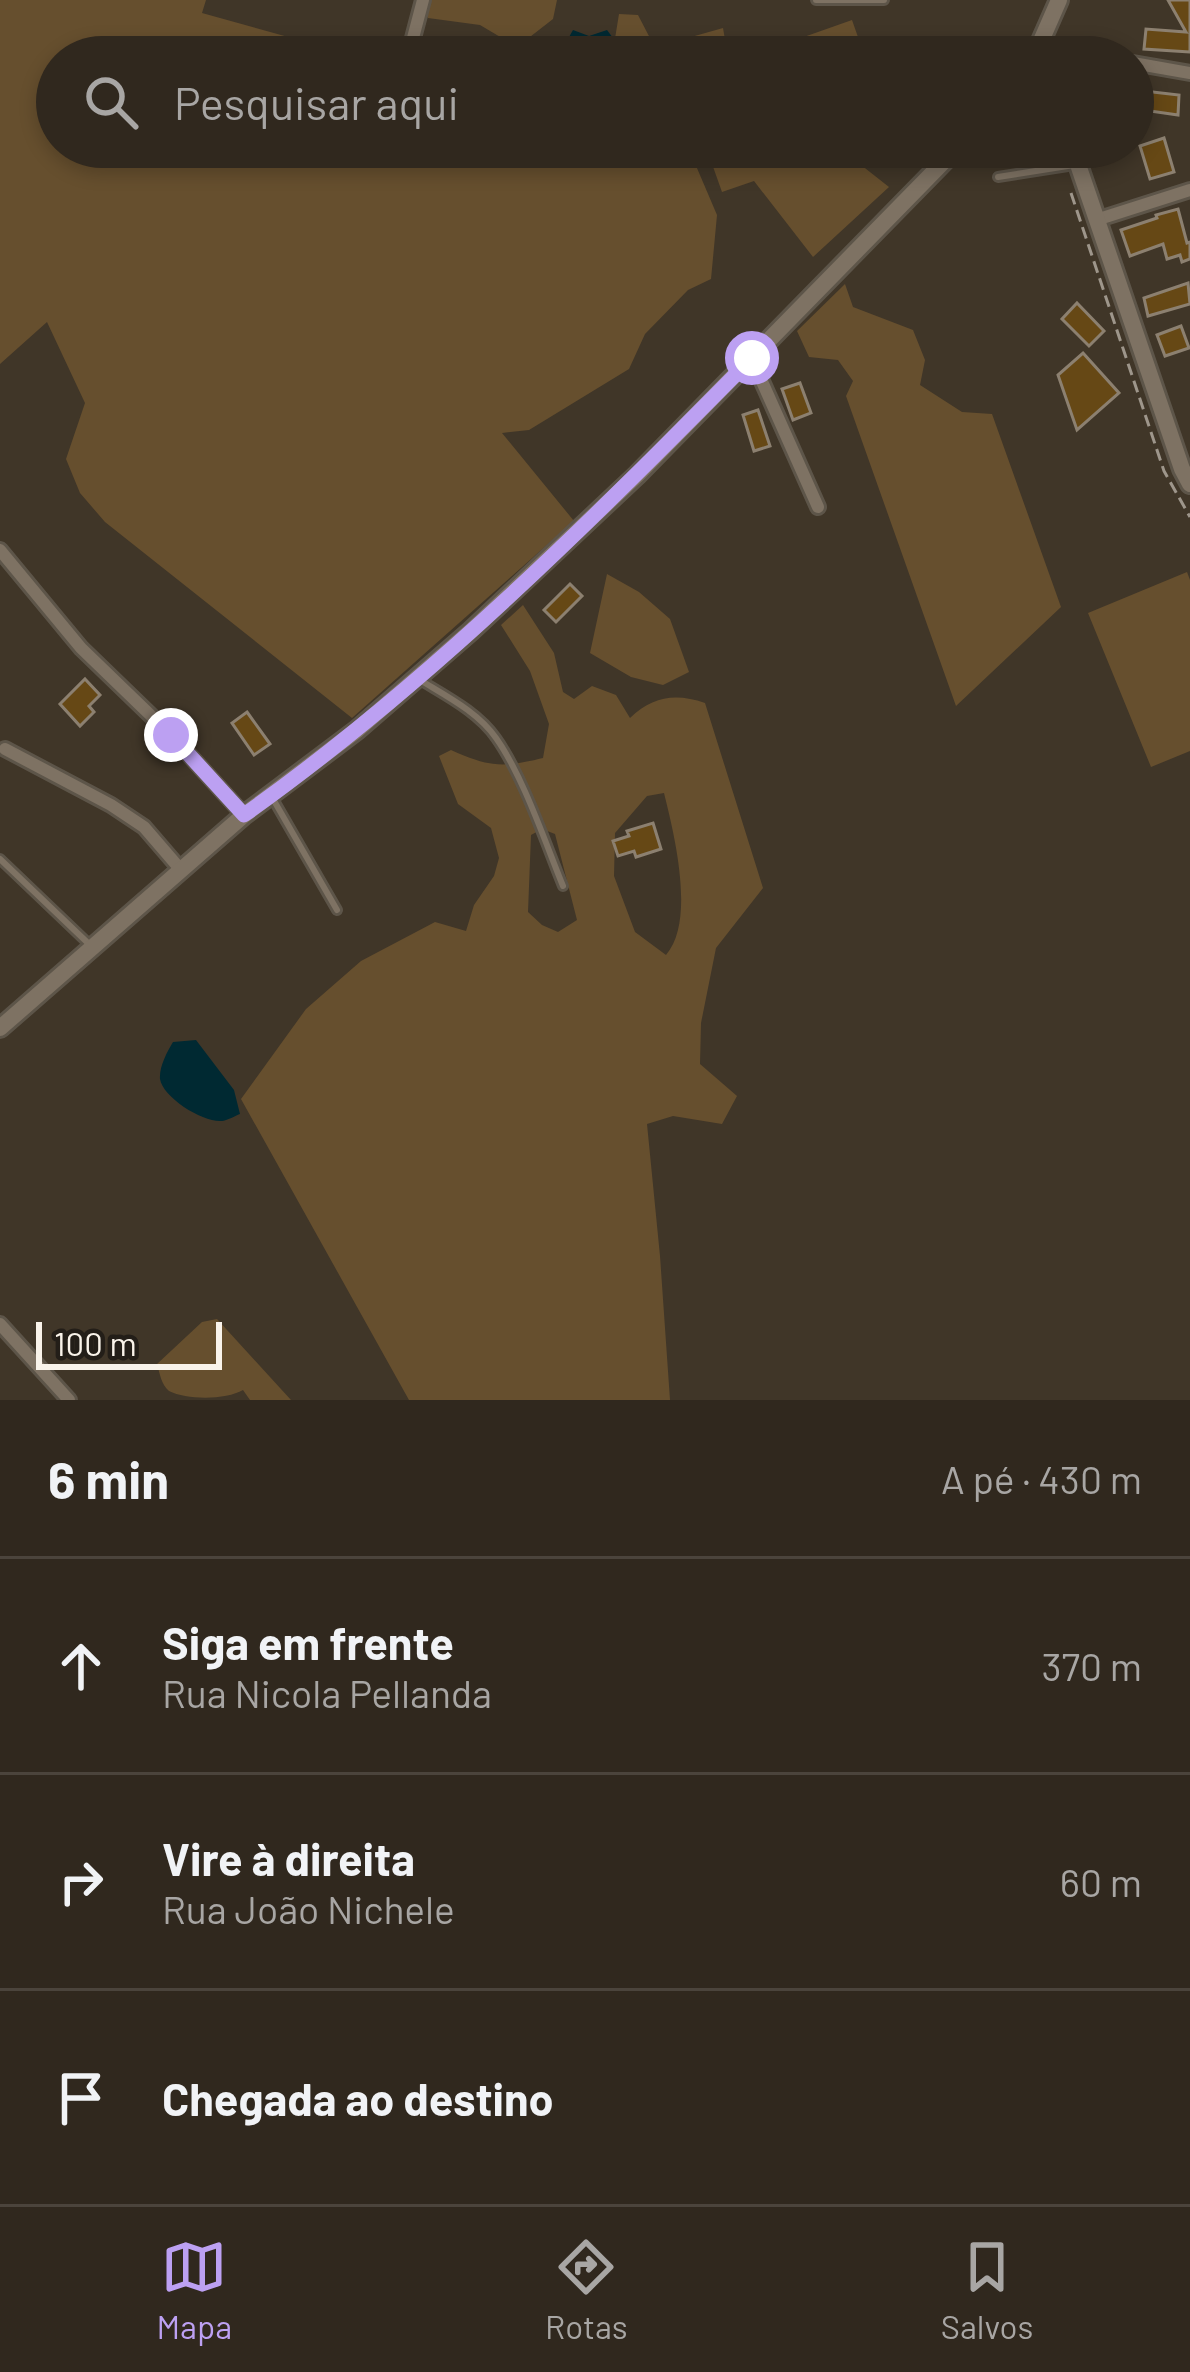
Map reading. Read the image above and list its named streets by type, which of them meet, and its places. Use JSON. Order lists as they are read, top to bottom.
{
  "scale_bar": "100 m",
  "page": {
    "search": "Pesquisar aqui",
    "scale": "100 m",
    "heading": ["6 min", "A pé · 430 m"],
    "list": [
      ["Siga em frente", "Rua Nicola Pellanda", "370 m"],
      ["Vire à direita", "Rua João Nichele", "60 m"],
      "Chegada ao destino"
    ],
    "nav": ["Mapa", "Rotas", "Salvos"]
  }
}
